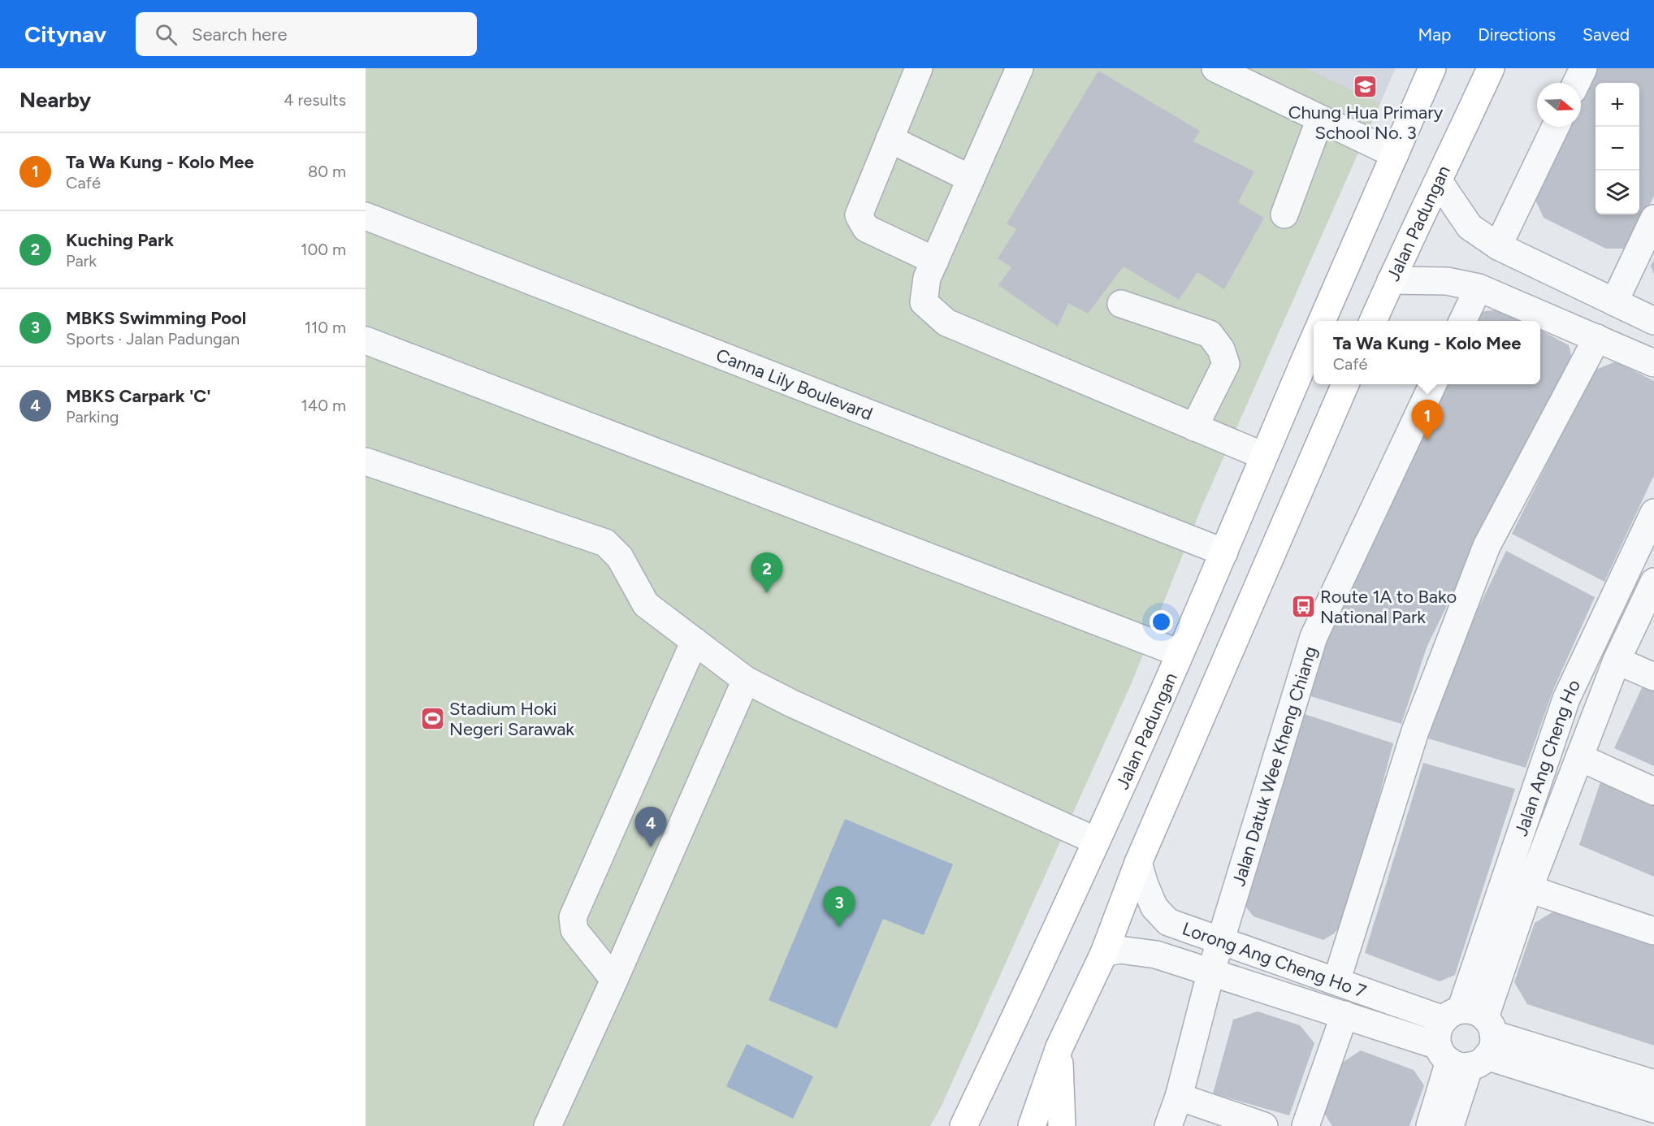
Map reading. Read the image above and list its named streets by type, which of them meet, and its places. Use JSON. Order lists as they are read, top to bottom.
{
  "streets": {
    "main road": ["Jalan Padungan"],
    "street": [
      "Canna Lily Boulevard",
      "Jalan Ang Cheng Ho",
      "Jalan Datuk Wee Kheng Chiang",
      "Lorong Ang Cheng Ho 7"
    ]
  },
  "crossings": [
    ["Jalan Padungan", "Canna Lily Boulevard"],
    ["Jalan Ang Cheng Ho", "Lorong Ang Cheng Ho 7"],
    ["Jalan Datuk Wee Kheng Chiang", "Lorong Ang Cheng Ho 7"]
  ],
  "places": {
    "school or university": ["Chung Hua Primary School No. 3"],
    "bus stop": ["Route 1A to Bako National Park"],
    "sports": ["Stadium Hoki Negeri Sarawak"]
  },
  "north": "right",
  "page": {
    "header": "Citynav",
    "search": "Search here",
    "nav": ["Map", "Directions", "Saved"],
    "heading": ["Nearby", "4 results"],
    "map_buttons": ["+", "−"],
    "list": [
      {
        "mark": "1",
        "name": "Ta Wa Kung - Kolo Mee",
        "note": "Café",
        "value": "80 m"
      },
      {
        "mark": "2",
        "name": "Kuching Park",
        "note": "Park",
        "value": "100 m"
      },
      {
        "mark": "3",
        "name": "MBKS Swimming Pool",
        "note": "Sports · Jalan Padungan",
        "value": "110 m"
      },
      {
        "mark": "4",
        "name": "MBKS Carpark 'C'",
        "note": "Parking",
        "value": "140 m"
      }
    ],
    "popup": ["Ta Wa Kung - Kolo Mee", "Café"],
    "pins": [
      "1",
      "2",
      "4",
      "3"
    ]
  }
}
